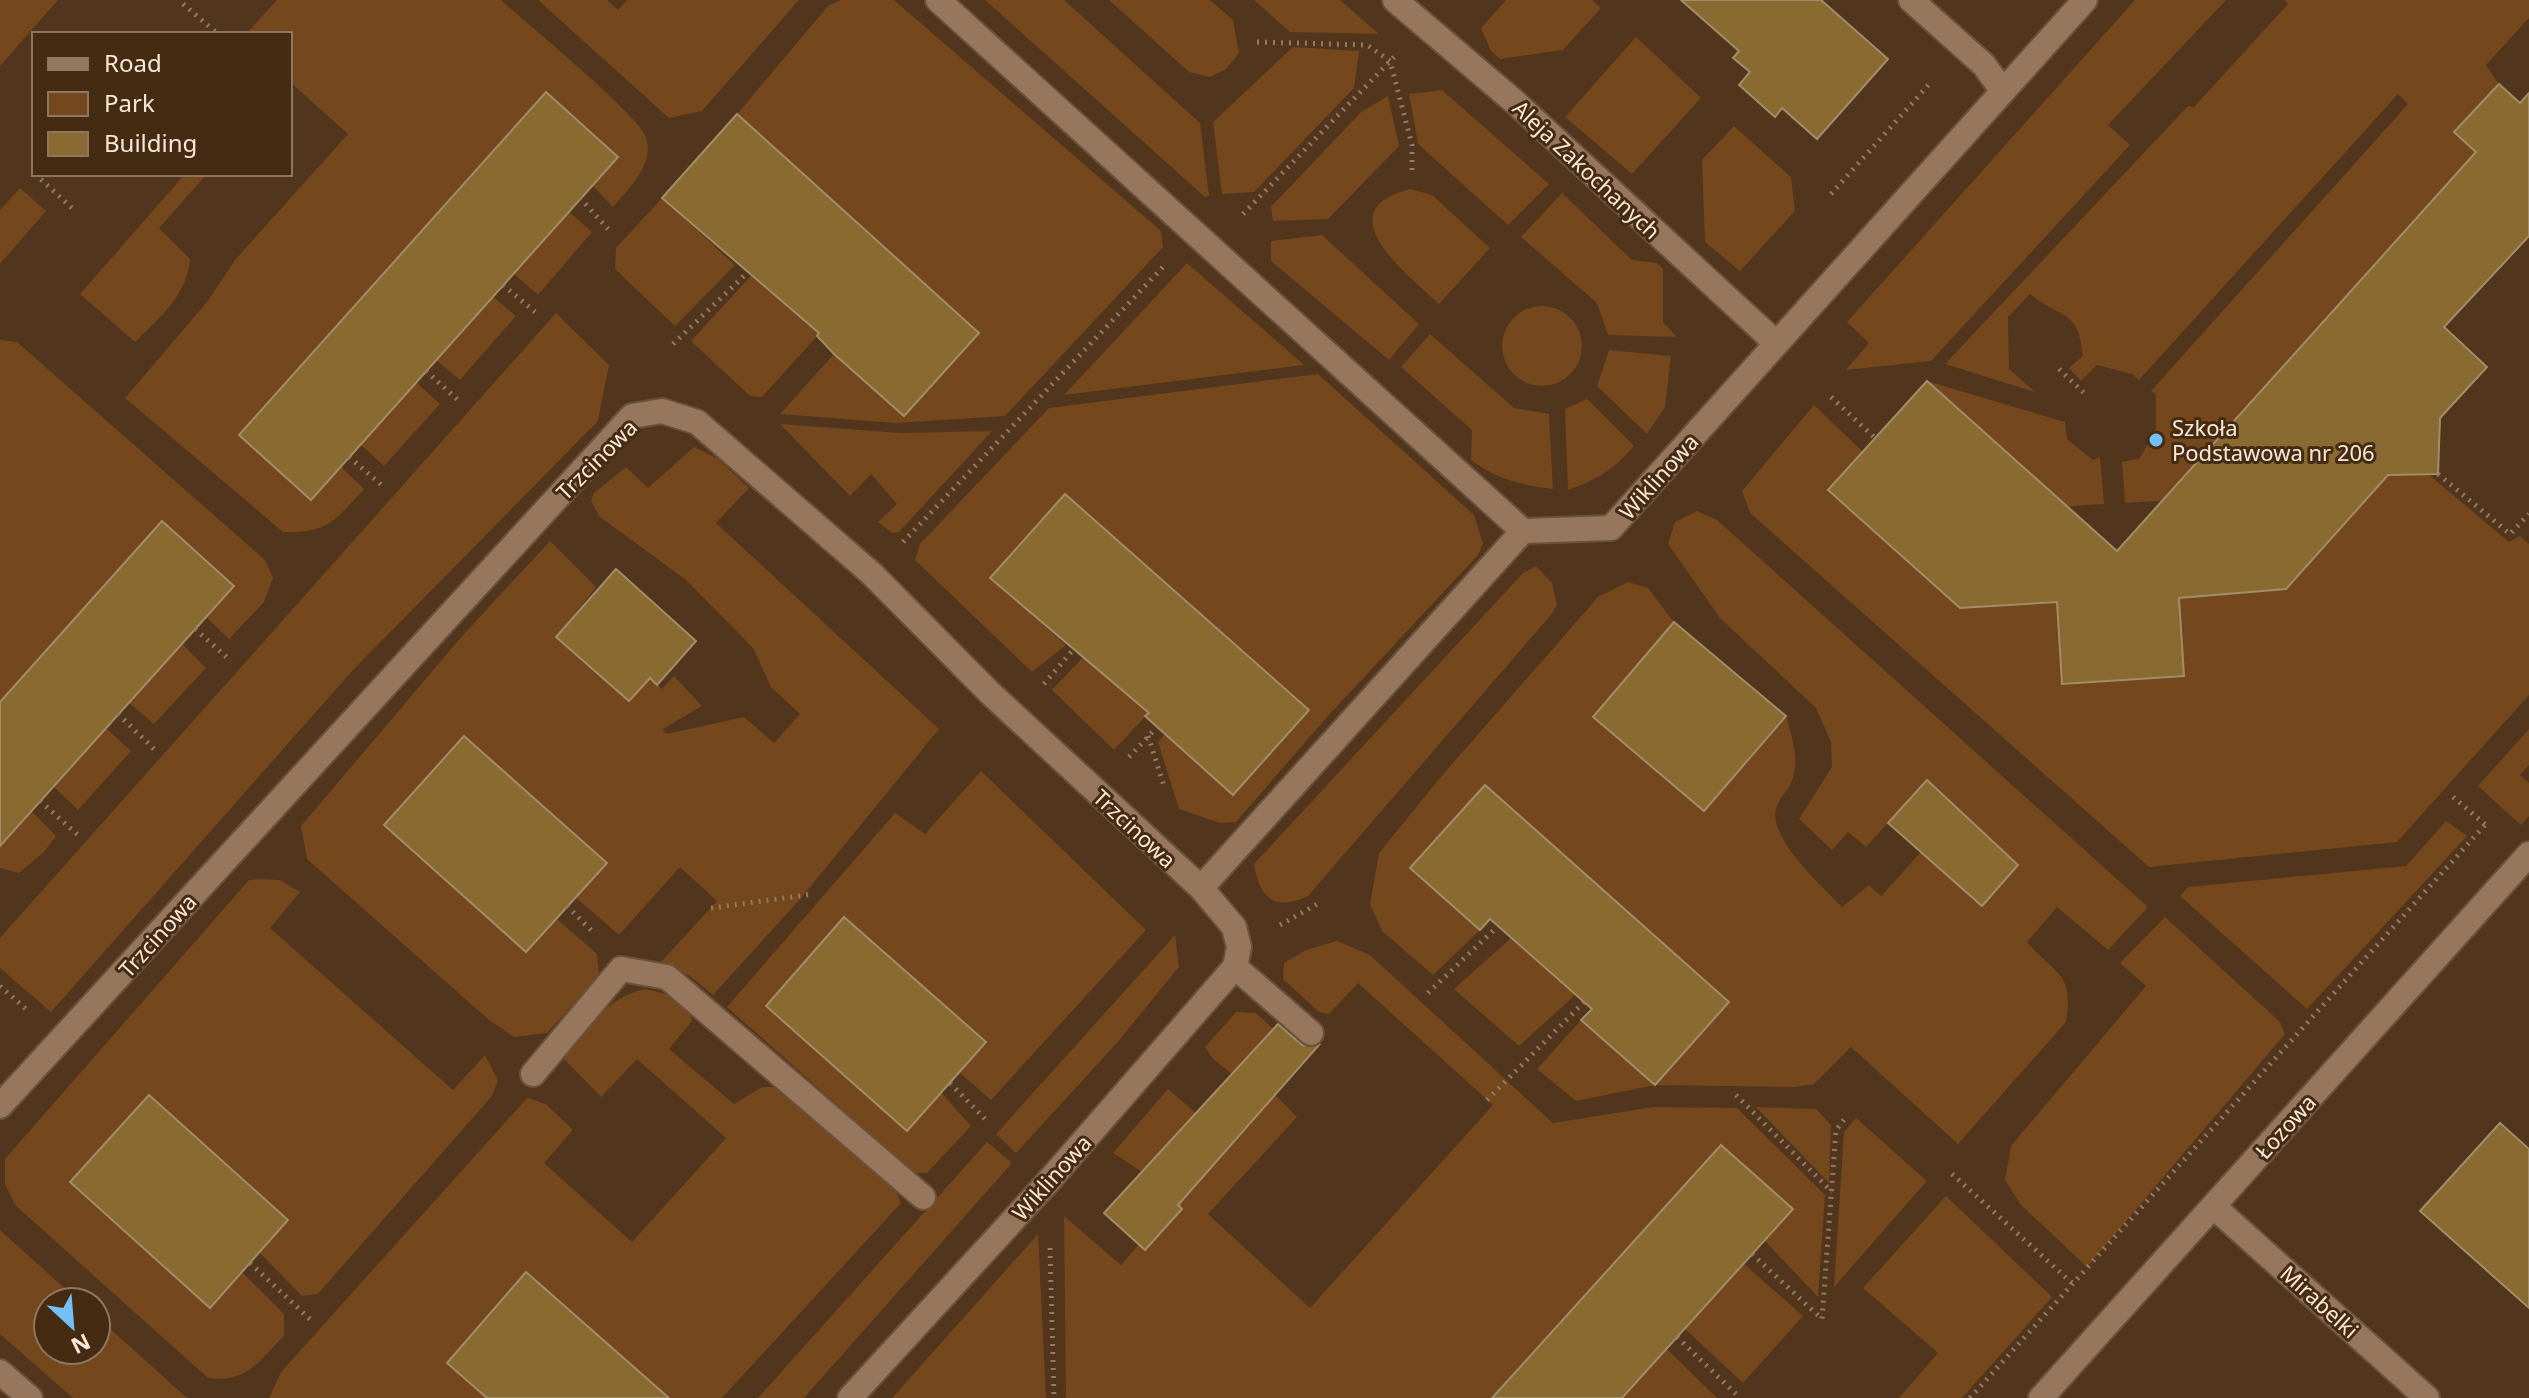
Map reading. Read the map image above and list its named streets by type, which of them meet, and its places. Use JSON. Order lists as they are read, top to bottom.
{
  "streets": {
    "street": [
      "Aleja Zakochanych",
      "Trzcinowa",
      "Wiklinowa",
      "Łozowa",
      "Mirabelki"
    ]
  },
  "crossings": [
    ["Aleja Zakochanych", "Wiklinowa"],
    ["Trzcinowa", "Wiklinowa"],
    ["Łozowa", "Mirabelki"]
  ],
  "places": ["Szkoła Podstawowa nr 206"],
  "legend": ["Road", "Park", "Building"],
  "north": "bottom right"
}
